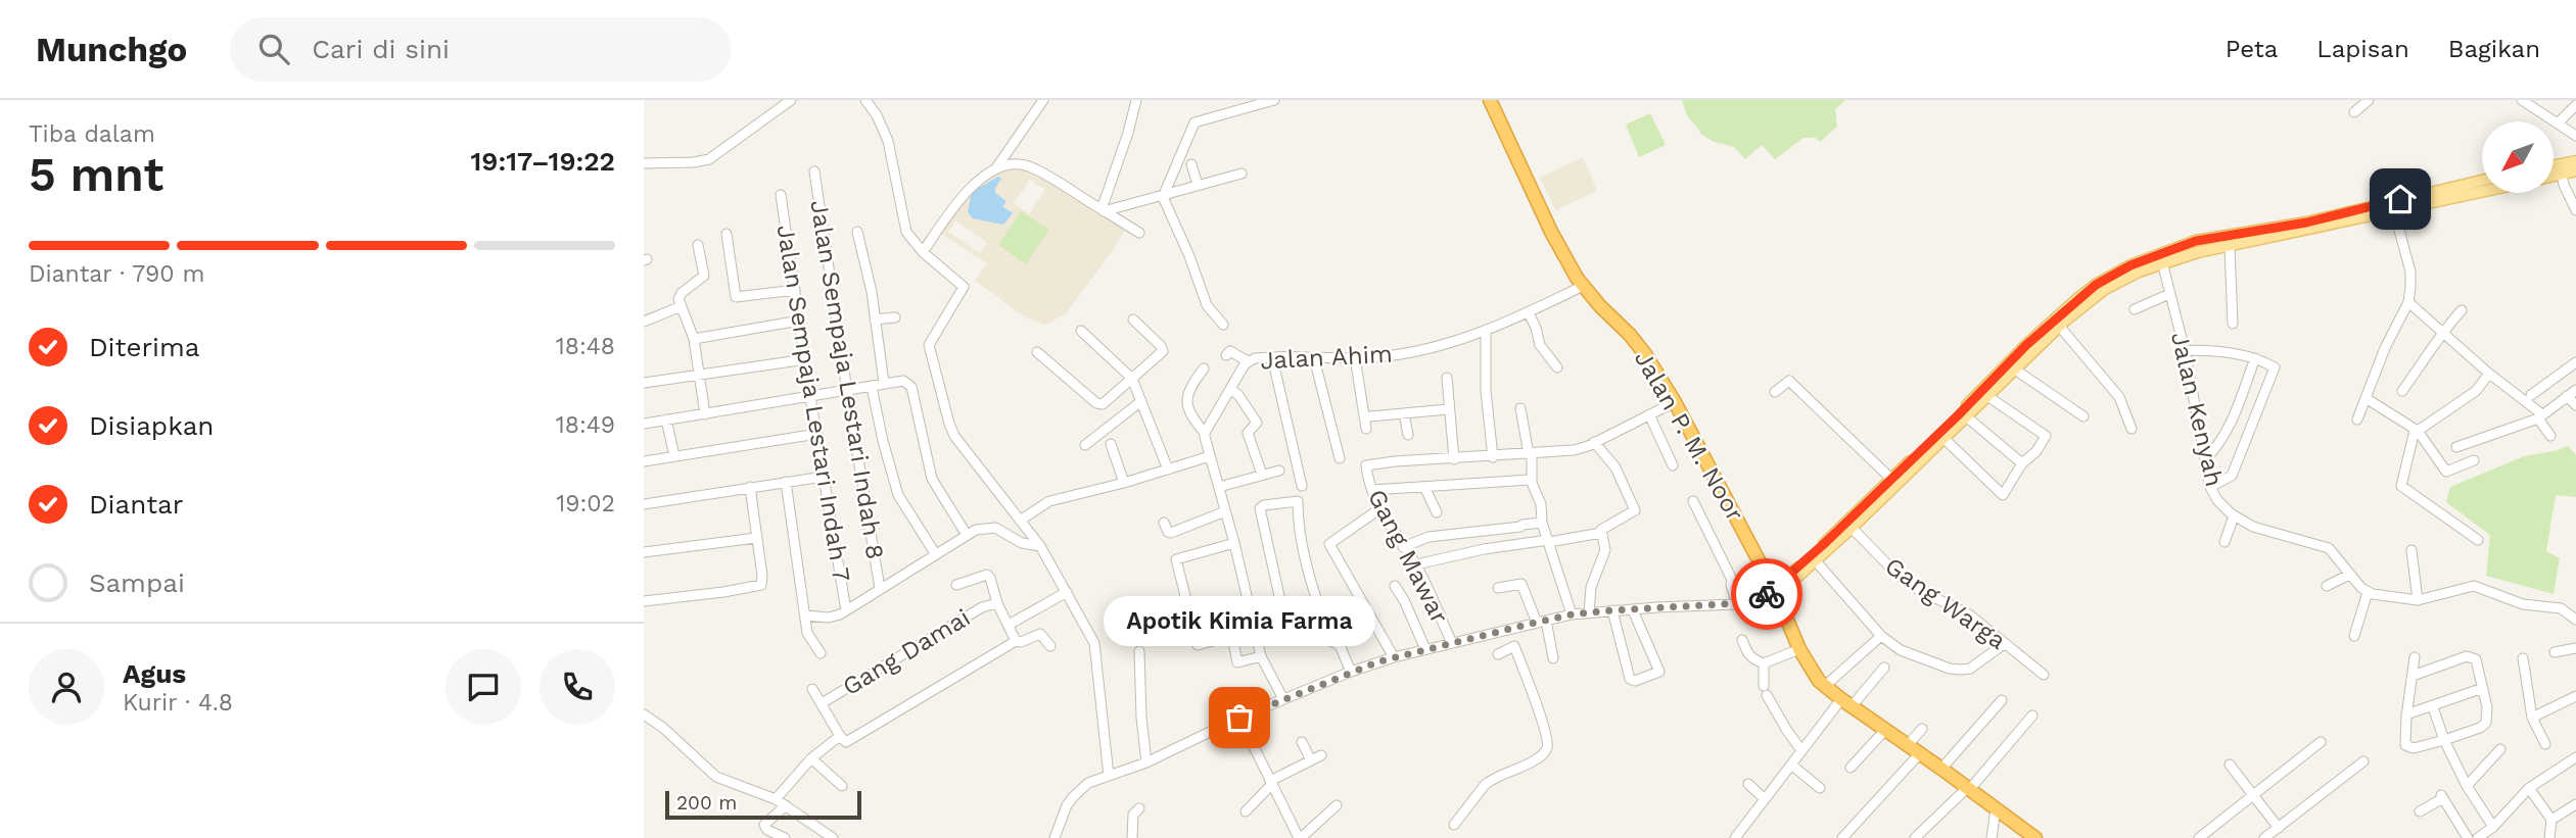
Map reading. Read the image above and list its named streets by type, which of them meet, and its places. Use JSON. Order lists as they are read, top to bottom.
{
  "streets": {
    "highway": ["Jalan P. M. Noor"],
    "street": [
      "Jalan Ahim",
      "Jalan Sempaja Lestari Indah 8",
      "Jalan Sempaja Lestari Indah 7",
      "Jalan Kenyah",
      "Gang Mawar",
      "Gang Warga",
      "Gang Damai"
    ]
  },
  "crossings": [
    ["Jalan Ahim", "Jalan P. M. Noor"],
    ["Jalan P. M. Noor", "Gang Mawar"]
  ],
  "places": ["Apotik Kimia Farma"],
  "scale_bar": "200 m",
  "north": "bottom left",
  "page": {
    "header": "Munchgo",
    "search": "Cari di sini",
    "nav": ["Peta", "Lapisan", "Bagikan"],
    "heading": ["5 mnt", "Tiba dalam", "19:17–19:22"],
    "panel": ["Agus", "Kurir · 4.8"],
    "bar": "Diantar · 790 m",
    "list": [
      ["Diterima", "18:48"],
      ["Disiapkan", "18:49"],
      ["Diantar", "19:02"],
      "Sampai"
    ],
    "bubble": "Apotik Kimia Farma",
    "scale": "200 m"
  }
}
